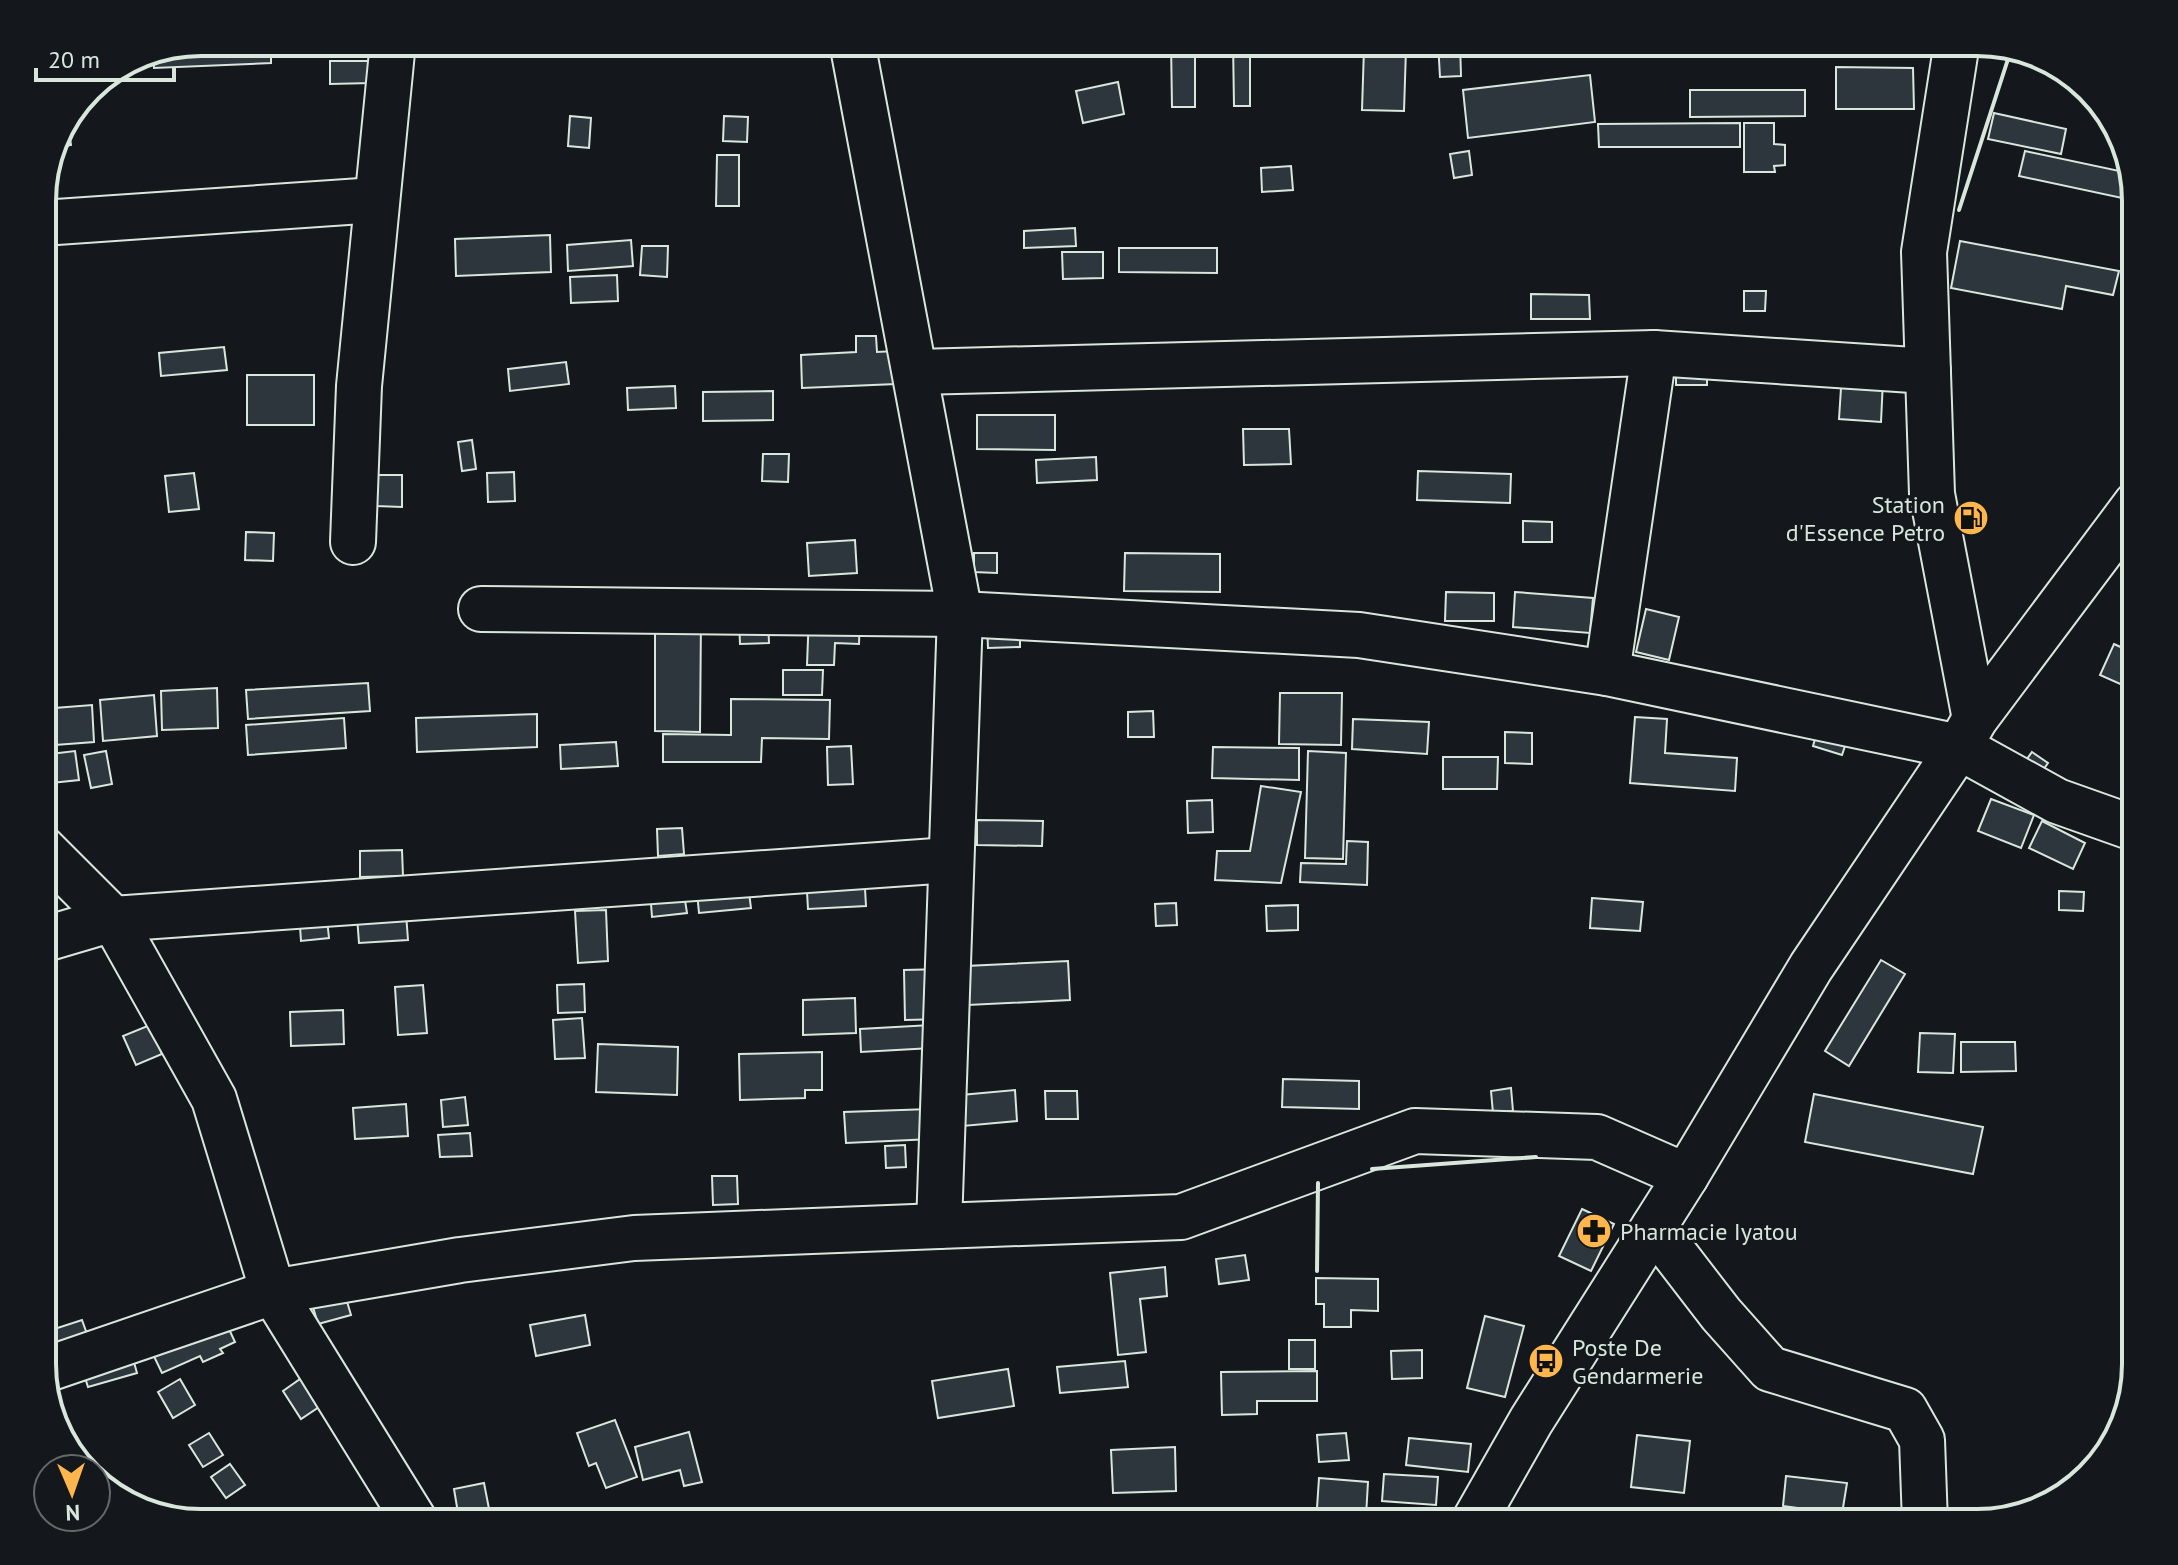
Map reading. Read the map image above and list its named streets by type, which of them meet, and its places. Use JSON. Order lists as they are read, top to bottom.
{
  "places": {
    "fuel station": ["Station d'Essence Petro"],
    "pharmacy": ["Pharmacie Iyatou"],
    "bus stop": ["Poste De Gendarmerie"]
  },
  "scale_bar": "20 m",
  "north": "bottom"
}
